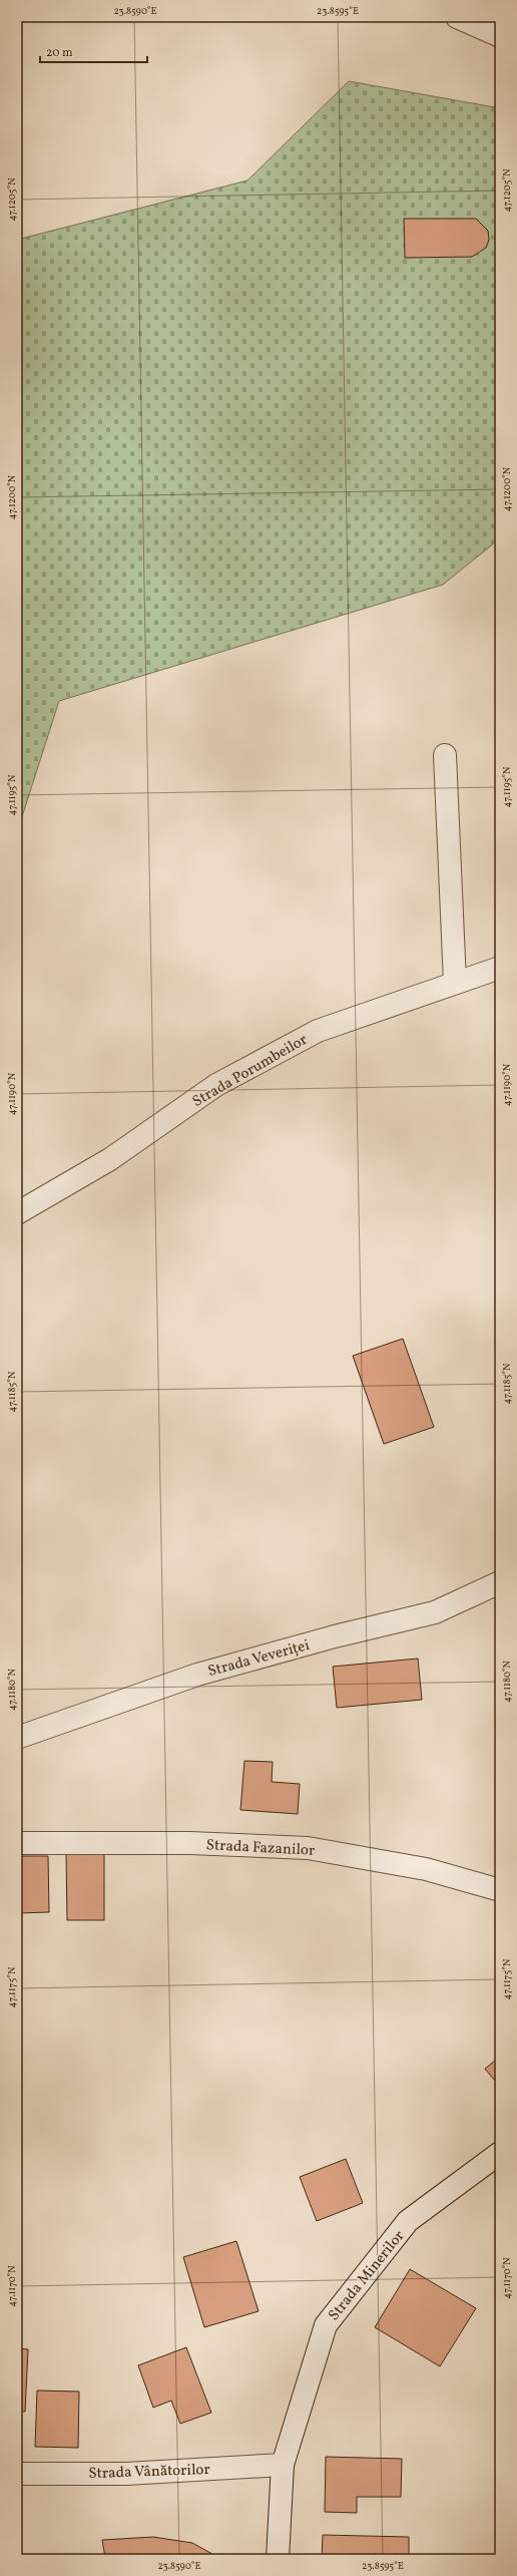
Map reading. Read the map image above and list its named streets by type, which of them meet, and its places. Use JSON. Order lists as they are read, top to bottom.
{
  "streets": {
    "street": [
      "Strada Porumbeilor",
      "Strada Veveriței",
      "Strada Fazanilor",
      "Strada Minerilor",
      "Strada Vânătorilor"
    ]
  },
  "crossings": [
    ["Strada Minerilor", "Strada Vânătorilor"]
  ],
  "scale_bar": "20 m",
  "coordinates": [
    "23.8590°E",
    "23.8595°E",
    "47.1205°N",
    "47.1200°N",
    "47.1195°N",
    "47.1190°N",
    "47.1185°N",
    "47.1180°N",
    "47.1175°N",
    "47.1170°N"
  ]
}
